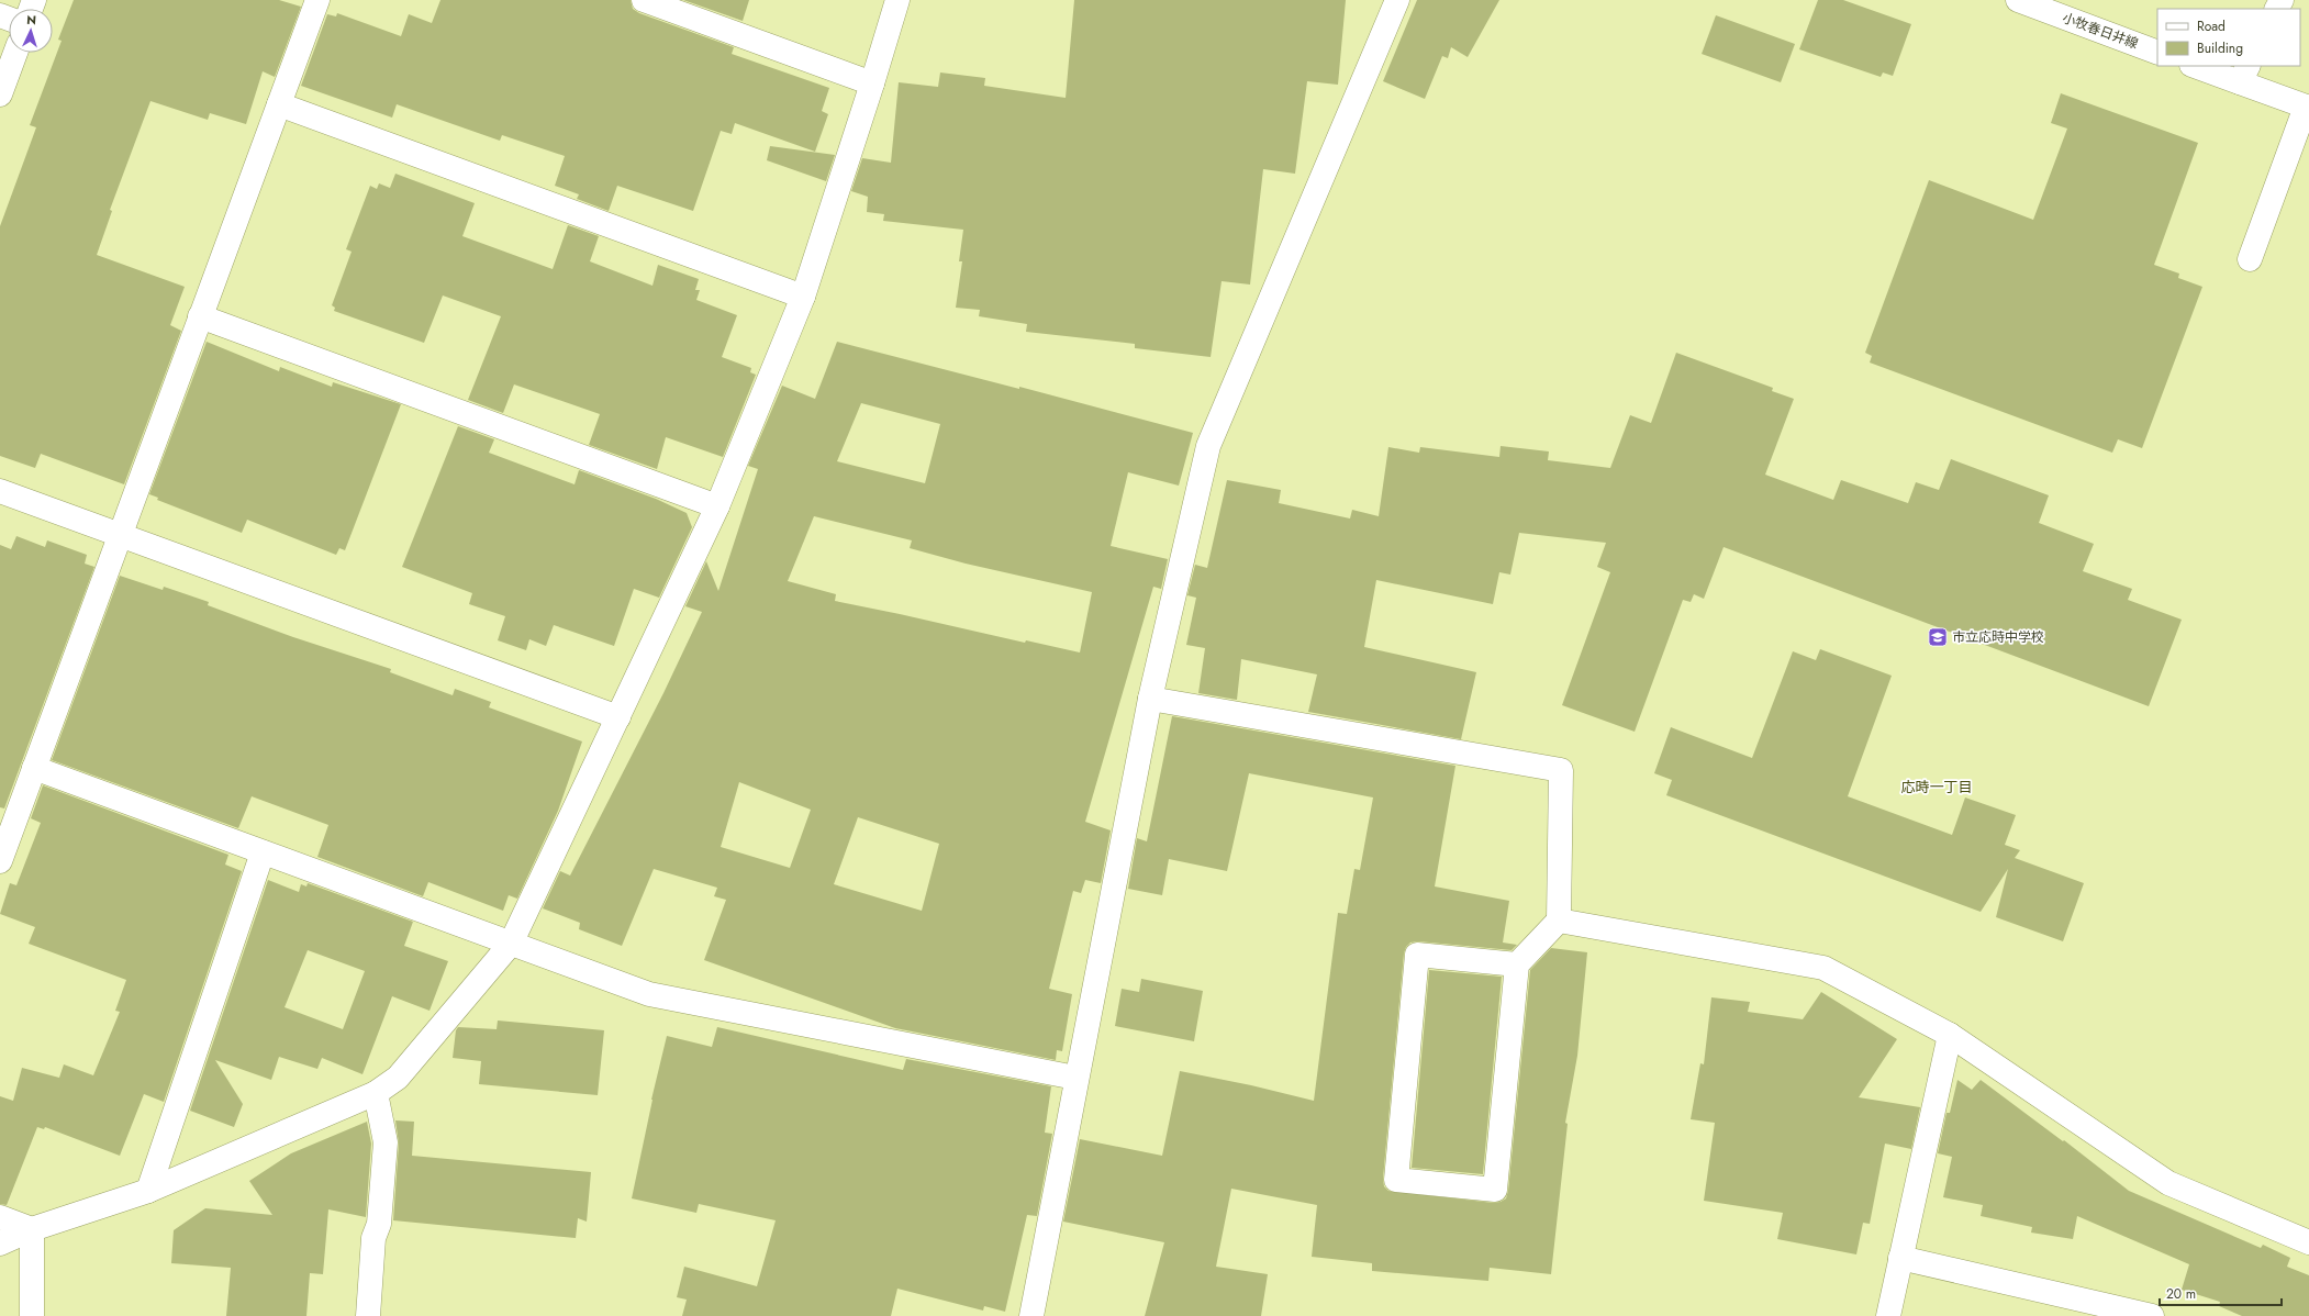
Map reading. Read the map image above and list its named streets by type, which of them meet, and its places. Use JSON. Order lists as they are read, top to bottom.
{
  "streets": {
    "street": ["小牧春日井線"]
  },
  "districts": ["応時一丁目"],
  "places": {
    "school or university": ["市立応時中学校"]
  },
  "legend": ["Road", "Building"],
  "scale_bar": "20 m",
  "north": "top"
}
